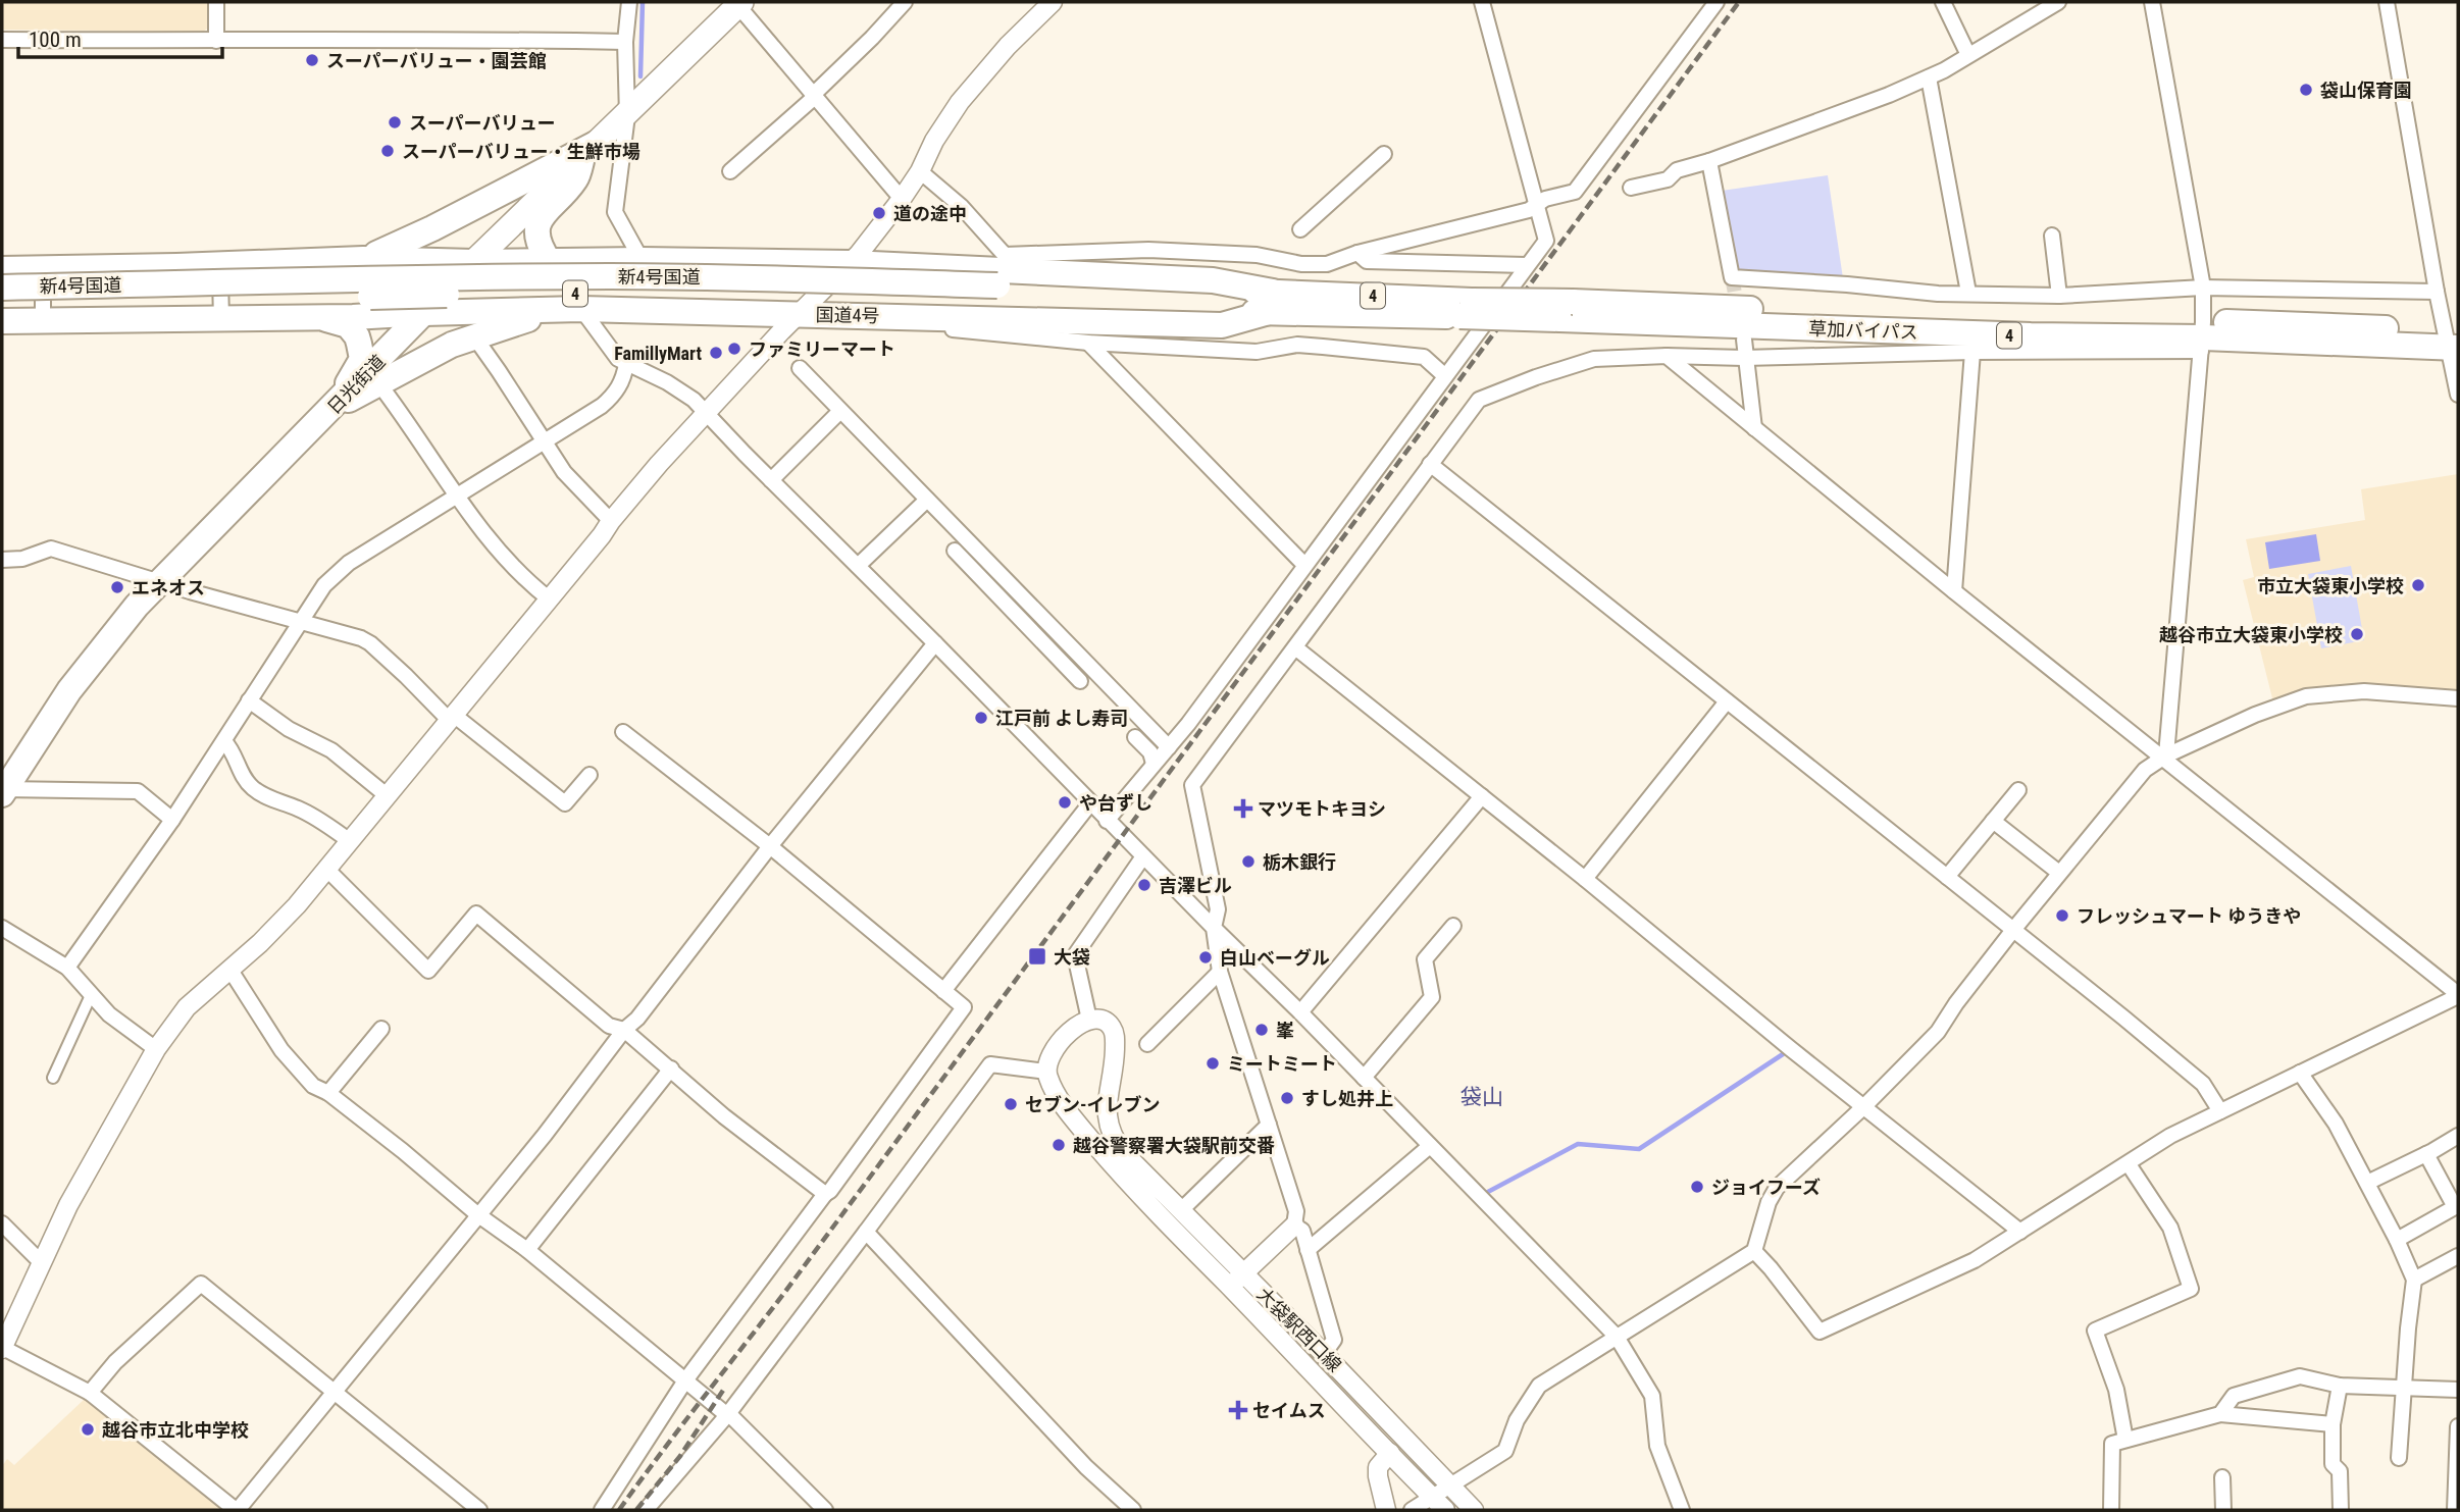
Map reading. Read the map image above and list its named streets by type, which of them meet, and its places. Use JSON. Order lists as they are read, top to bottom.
{
  "streets": {
    "highway": [
      "新4号国道",
      "4",
      "国道4号",
      "草加バイパス",
      "日光街道"
    ],
    "street": ["大袋駅西口線"]
  },
  "crossings": [
    ["新4号国道", "4"],
    ["新4号国道", "国道4号"],
    ["新4号国道", "草加バイパス"],
    ["4", "国道4号"],
    ["4", "草加バイパス"],
    ["4", "日光街道"],
    ["国道4号", "草加バイパス"],
    ["国道4号", "日光街道"]
  ],
  "districts": ["袋山"],
  "places": {
    "other": [
      "スーパーバリュー・園芸館",
      "袋山保育園",
      "スーパーバリュー",
      "スーパーバリュー・生鮮市場",
      "道の途中",
      "ファミリーマート",
      "FamillyMart",
      "市立大袋東小学校",
      "エネオス",
      "越谷市立大袋東小学校",
      "江戸前 よし寿司",
      "や台ずし",
      "栃木銀行",
      "吉澤ビル",
      "フレッシュマート ゆうきや",
      "白山ベーグル",
      "峯",
      "ミートミート",
      "すし処井上",
      "セブン-イレブン",
      "越谷警察署大袋駅前交番",
      "ジョイフーズ",
      "越谷市立北中学校"
    ],
    "health": ["マツモトキヨシ", "セイムス"],
    "transit": ["大袋"]
  },
  "scale_bar": "100 m"
}
